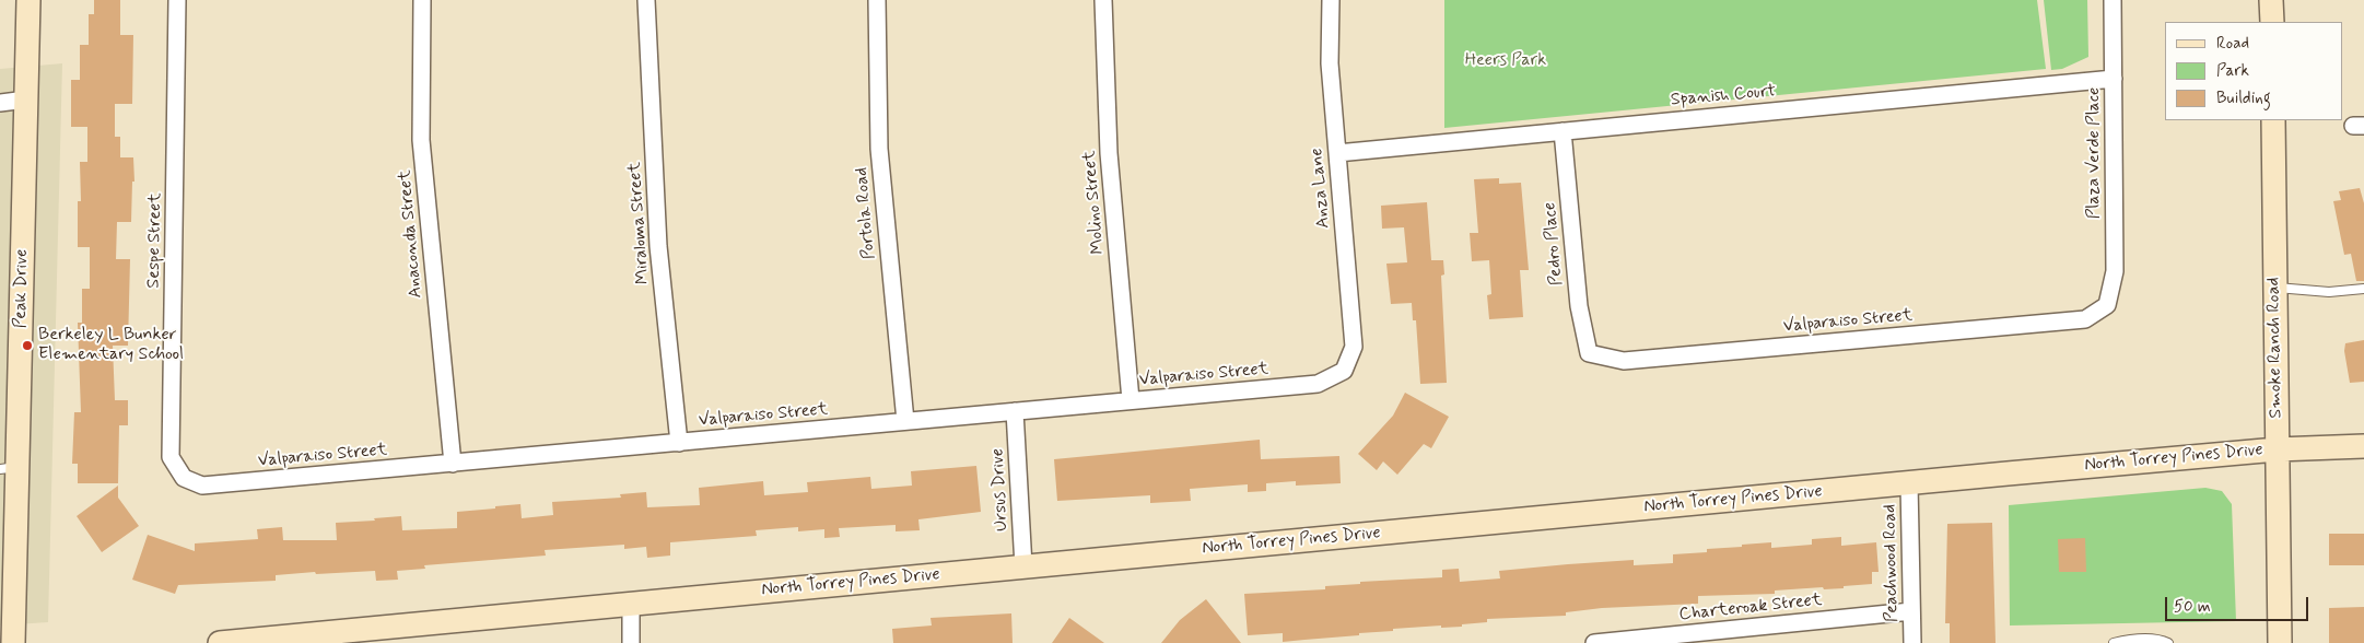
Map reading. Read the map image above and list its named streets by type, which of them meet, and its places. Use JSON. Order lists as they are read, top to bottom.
{
  "streets": {
    "main road": ["Peak Drive", "Smoke Ranch Road", "North Torrey Pines Drive"],
    "street": [
      "Spanish Court",
      "Plaza Verde Place",
      "Anza Lane",
      "Molino Street",
      "Portola Road",
      "Miraloma Street",
      "Anaconda Street",
      "Sespe Street",
      "Pedro Place",
      "Valparaiso Street",
      "Ursus Drive",
      "Peachwood Road",
      "Charteroak Street"
    ]
  },
  "crossings": [
    ["Spanish Court", "Plaza Verde Place"],
    ["Spanish Court", "Anza Lane"],
    ["Spanish Court", "Pedro Place"],
    ["Plaza Verde Place", "Valparaiso Street"],
    ["Anza Lane", "Valparaiso Street"],
    ["Molino Street", "Valparaiso Street"],
    ["Portola Road", "Valparaiso Street"],
    ["Miraloma Street", "Valparaiso Street"],
    ["Anaconda Street", "Valparaiso Street"],
    ["Sespe Street", "Valparaiso Street"],
    ["Pedro Place", "Valparaiso Street"],
    ["Valparaiso Street", "Ursus Drive"],
    ["Smoke Ranch Road", "North Torrey Pines Drive"],
    ["North Torrey Pines Drive", "Ursus Drive"],
    ["North Torrey Pines Drive", "Peachwood Road"],
    ["Peachwood Road", "Charteroak Street"]
  ],
  "parks": ["Heers Park"],
  "places": ["Berkeley L Bunker Elementary School"],
  "legend": ["Road", "Park", "Building"],
  "scale_bar": "50 m"
}
